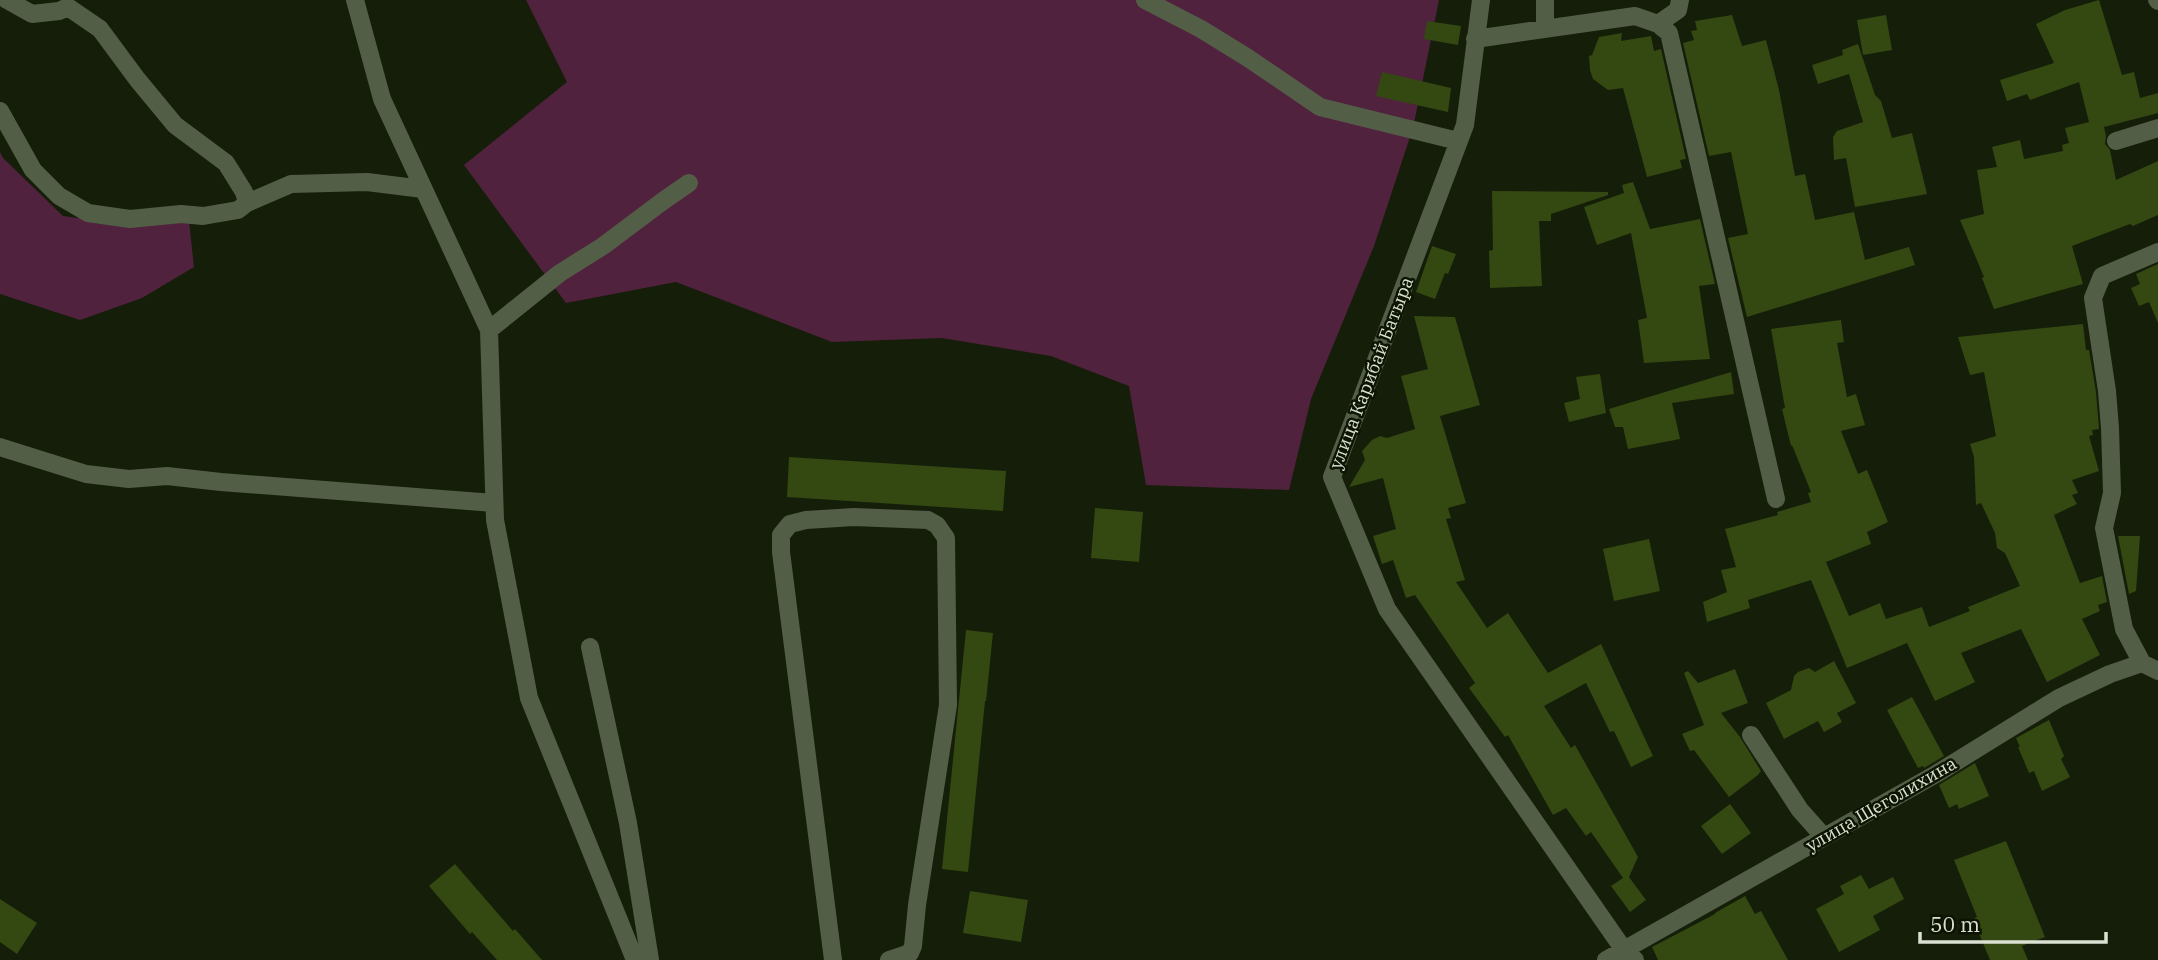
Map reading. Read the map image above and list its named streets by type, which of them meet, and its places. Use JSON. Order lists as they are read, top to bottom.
{
  "streets": {
    "street": ["улица Карибай Батыра", "улица Щеголихина"]
  },
  "crossings": [
    ["улица Карибай Батыра", "улица Щеголихина"]
  ],
  "scale_bar": "50 m"
}
